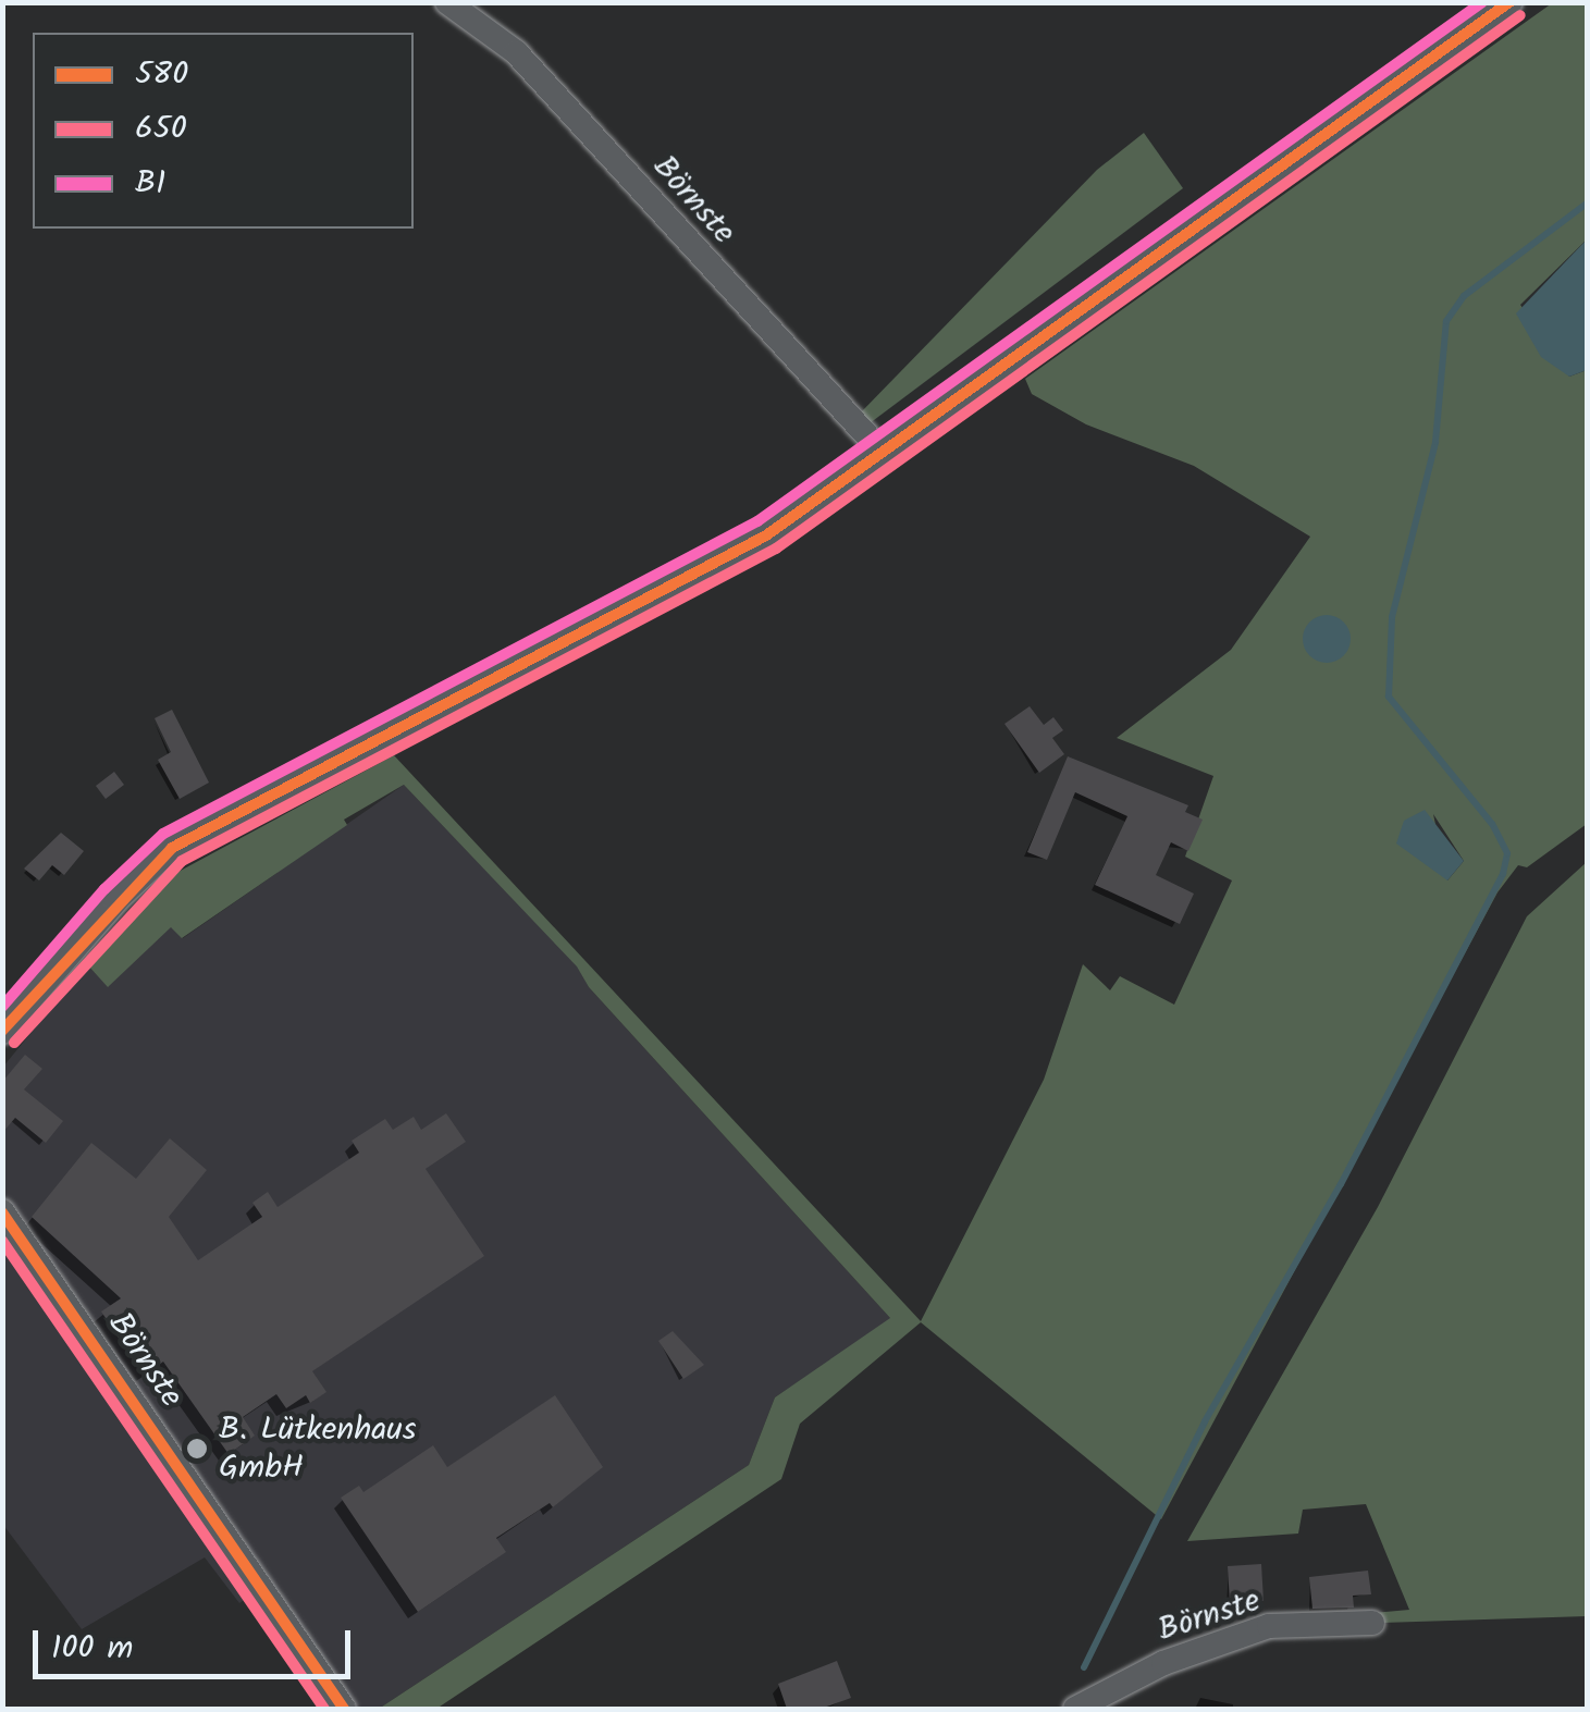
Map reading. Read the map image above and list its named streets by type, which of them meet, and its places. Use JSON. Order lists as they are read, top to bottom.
{
  "streets": {
    "street": ["Börnste"]
  },
  "places": ["B. Lütkenhaus GmbH"],
  "lines": ["transit line 580", "transit line B1", "transit line 650"],
  "legend": ["580", "650", "B1"],
  "scale_bar": "100 m"
}
